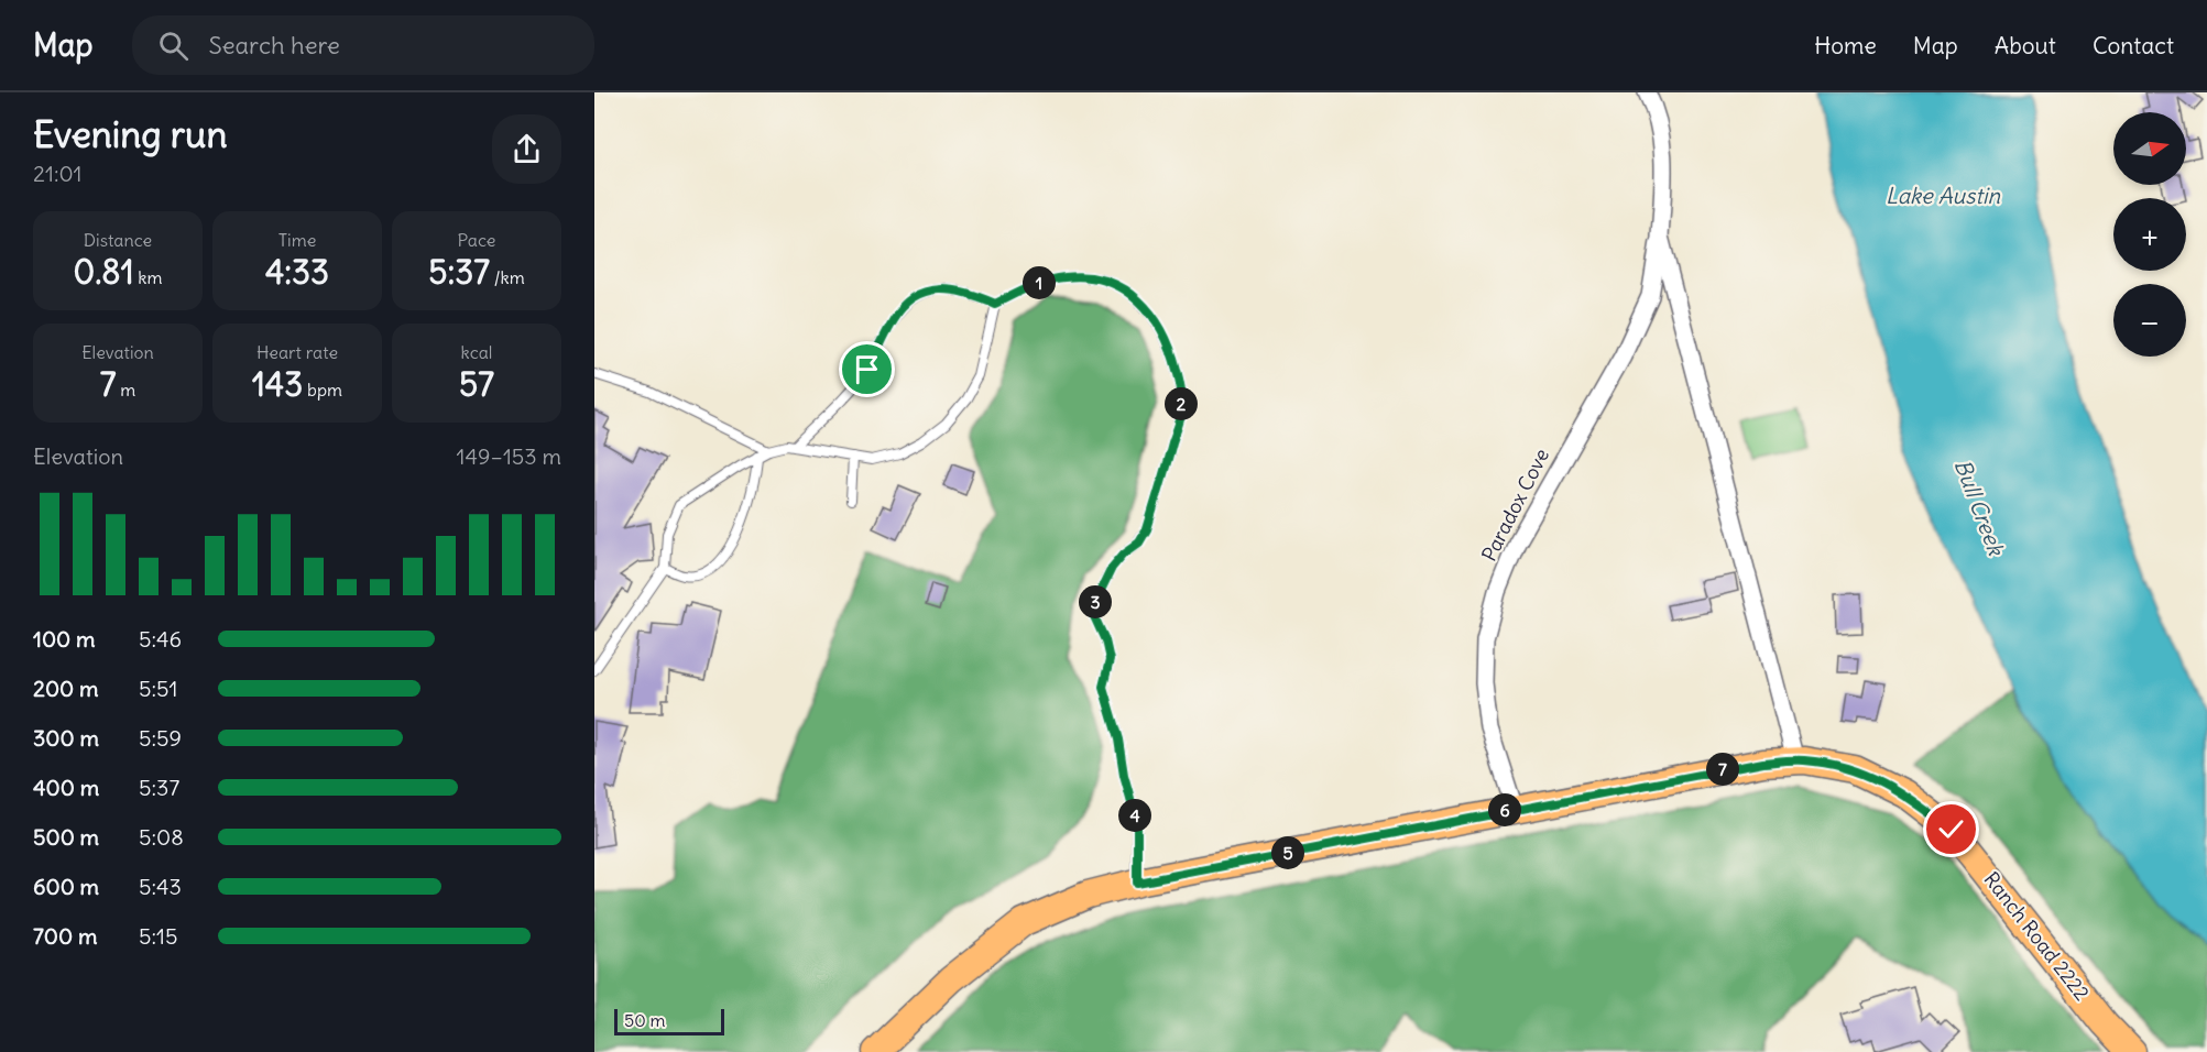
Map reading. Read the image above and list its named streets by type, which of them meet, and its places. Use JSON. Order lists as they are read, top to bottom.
{
  "streets": {
    "main road": ["Ranch Road 2222"],
    "street": ["Paradox Cove"]
  },
  "crossings": [
    ["Paradox Cove", "Ranch Road 2222"]
  ],
  "water": ["Lake Austin", "Bull Creek"],
  "scale_bar": "50 m",
  "north": "right",
  "page": {
    "header": "Map",
    "search": "Search here",
    "nav": [
      "Home",
      "Map",
      "About",
      "Contact"
    ],
    "heading": ["Evening run", "21:01"],
    "map_buttons": ["+", "−"],
    "stats": [
      ["Distance", "0.81 km"],
      ["Time", "4:33"],
      ["Pace", "5:37 /km"],
      ["Elevation", "7 m"],
      ["Heart rate", "143 bpm"],
      ["kcal", "57"]
    ],
    "pins": [
      "1",
      "2",
      "3",
      "7",
      "6",
      "4",
      "5"
    ],
    "chart": ["Elevation", "149–153 m"],
    "list": [
      {
        "name": "100 m",
        "note": "5:46"
      },
      {
        "name": "200 m",
        "note": "5:51"
      },
      {
        "name": "300 m",
        "note": "5:59"
      },
      {
        "name": "400 m",
        "note": "5:37"
      },
      {
        "name": "500 m",
        "note": "5:08"
      },
      {
        "name": "600 m",
        "note": "5:43"
      },
      {
        "name": "700 m",
        "note": "5:15"
      }
    ],
    "scale": "50 m"
  }
}
